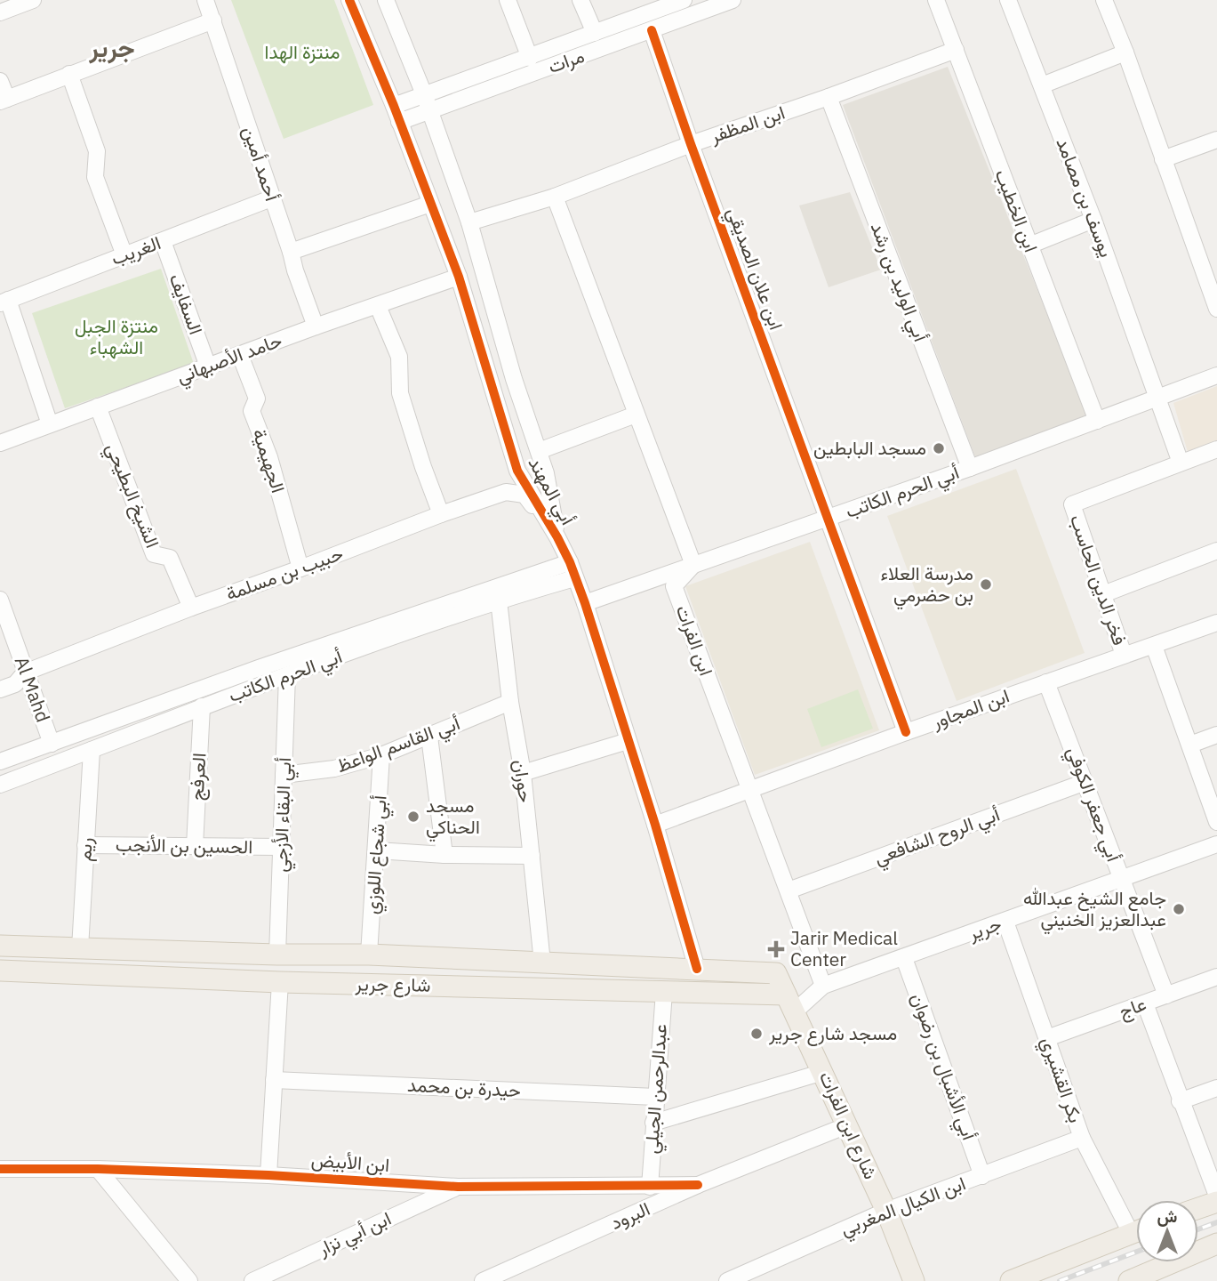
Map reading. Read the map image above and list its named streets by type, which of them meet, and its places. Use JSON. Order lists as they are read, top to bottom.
{
  "streets": {
    "main road": ["شارع جرير", "شارع ابن الفرات"],
    "street": [
      "مرات",
      "ابن المظفر",
      "أحمد أمين",
      "يوسف بن مصامد",
      "ابن الخطيب",
      "الغريب",
      "ابن علان الصديقي",
      "أبي الوليد بن رشد",
      "السفايف",
      "حامد الأصبهاني",
      "الجهيمية",
      "أبي المهند",
      "أبي الحرم الكاتب",
      "الشيخ البطيحي",
      "حبيب بن مسلمة",
      "فخر الدين الحاسب",
      "ابن الفرات",
      "Al Mahd",
      "ابن المجاور",
      "أبي القاسم الواعظ",
      "العرفج",
      "حوران",
      "أبي جعفر الكوفي",
      "أبي البقاء الأزجي",
      "أبي الروح الشافعي",
      "الحسين بن الأنجب",
      "ريم",
      "أبي شجاع اللوزي",
      "جرير",
      "عاج",
      "أبي الأشبال بن رضوان",
      "بكر القشيري",
      "حيدرة بن محمد",
      "عبدالرحمن الجيلي",
      "ابن الأبيض",
      "ابن الكيال المغربي",
      "البرود",
      "ابن أبي نزار"
    ]
  },
  "crossings": [
    ["مرات", "ابن علان الصديقي"],
    ["مرات", "أبي المهند"],
    ["ابن المظفر", "ابن الخطيب"],
    ["ابن المظفر", "ابن علان الصديقي"],
    ["ابن المظفر", "أبي الوليد بن رشد"],
    ["ابن المظفر", "أبي المهند"],
    ["أحمد أمين", "الغريب"],
    ["أحمد أمين", "حامد الأصبهاني"],
    ["يوسف بن مصامد", "أبي الحرم الكاتب"],
    ["يوسف بن مصامد", "فخر الدين الحاسب"],
    ["ابن الخطيب", "أبي الحرم الكاتب"],
    ["الغريب", "السفايف"],
    ["ابن علان الصديقي", "أبي الحرم الكاتب"],
    ["ابن علان الصديقي", "ابن المجاور"],
    ["أبي الوليد بن رشد", "أبي الحرم الكاتب"],
    ["السفايف", "حامد الأصبهاني"],
    ["حامد الأصبهاني", "الجهيمية"],
    ["حامد الأصبهاني", "أبي المهند"],
    ["حامد الأصبهاني", "الشيخ البطيحي"],
    ["الجهيمية", "حبيب بن مسلمة"],
    ["أبي المهند", "أبي الحرم الكاتب"],
    ["أبي المهند", "حبيب بن مسلمة"],
    ["أبي المهند", "ابن المجاور"],
    ["أبي المهند", "شارع جرير"],
    ["أبي الحرم الكاتب", "ابن الفرات"],
    ["أبي الحرم الكاتب", "Al Mahd"],
    ["أبي الحرم الكاتب", "العرفج"],
    ["أبي الحرم الكاتب", "حوران"],
    ["أبي الحرم الكاتب", "أبي البقاء الأزجي"],
    ["أبي الحرم الكاتب", "ريم"],
    ["الشيخ البطيحي", "حبيب بن مسلمة"],
    ["حبيب بن مسلمة", "Al Mahd"],
    ["فخر الدين الحاسب", "ابن المجاور"],
    ["ابن الفرات", "ابن المجاور"],
    ["ابن الفرات", "أبي الروح الشافعي"],
    ["ابن الفرات", "جرير"],
    ["ابن المجاور", "أبي جعفر الكوفي"],
    ["أبي القاسم الواعظ", "حوران"],
    ["أبي القاسم الواعظ", "أبي البقاء الأزجي"],
    ["أبي القاسم الواعظ", "أبي شجاع اللوزي"],
    ["العرفج", "الحسين بن الأنجب"],
    ["حوران", "شارع جرير"],
    ["أبي جعفر الكوفي", "أبي الروح الشافعي"],
    ["أبي جعفر الكوفي", "جرير"],
    ["أبي جعفر الكوفي", "عاج"],
    ["أبي البقاء الأزجي", "الحسين بن الأنجب"],
    ["أبي البقاء الأزجي", "شارع جرير"],
    ["الحسين بن الأنجب", "ريم"],
    ["ريم", "شارع جرير"],
    ["أبي شجاع اللوزي", "شارع جرير"],
    ["جرير", "شارع جرير"],
    ["جرير", "أبي الأشبال بن رضوان"],
    ["جرير", "بكر القشيري"],
    ["جرير", "شارع ابن الفرات"],
    ["شارع جرير", "عبدالرحمن الجيلي"],
    ["شارع جرير", "شارع ابن الفرات"],
    ["عاج", "بكر القشيري"],
    ["أبي الأشبال بن رضوان", "ابن الكيال المغربي"],
    ["بكر القشيري", "ابن الكيال المغربي"],
    ["حيدرة بن محمد", "عبدالرحمن الجيلي"],
    ["عبدالرحمن الجيلي", "ابن الأبيض"],
    ["شارع ابن الفرات", "ابن الكيال المغربي"],
    ["شارع ابن الفرات", "البرود"],
    ["ابن الأبيض", "البرود"],
    ["ابن الأبيض", "ابن أبي نزار"]
  ],
  "districts": ["جرير"],
  "parks": ["منتزة الهدا", "منتزة الجبل الشهباء"],
  "places": {
    "other": [
      "مسجد البابطين",
      "مدرسة العلاء بن حضرمي",
      "مسجد الحناكي",
      "جامع الشيخ عبدالله عبدالعزيز الخنيني",
      "مسجد شارع جرير"
    ],
    "health": ["Jarir Medical Center"]
  },
  "north": "top"
}
